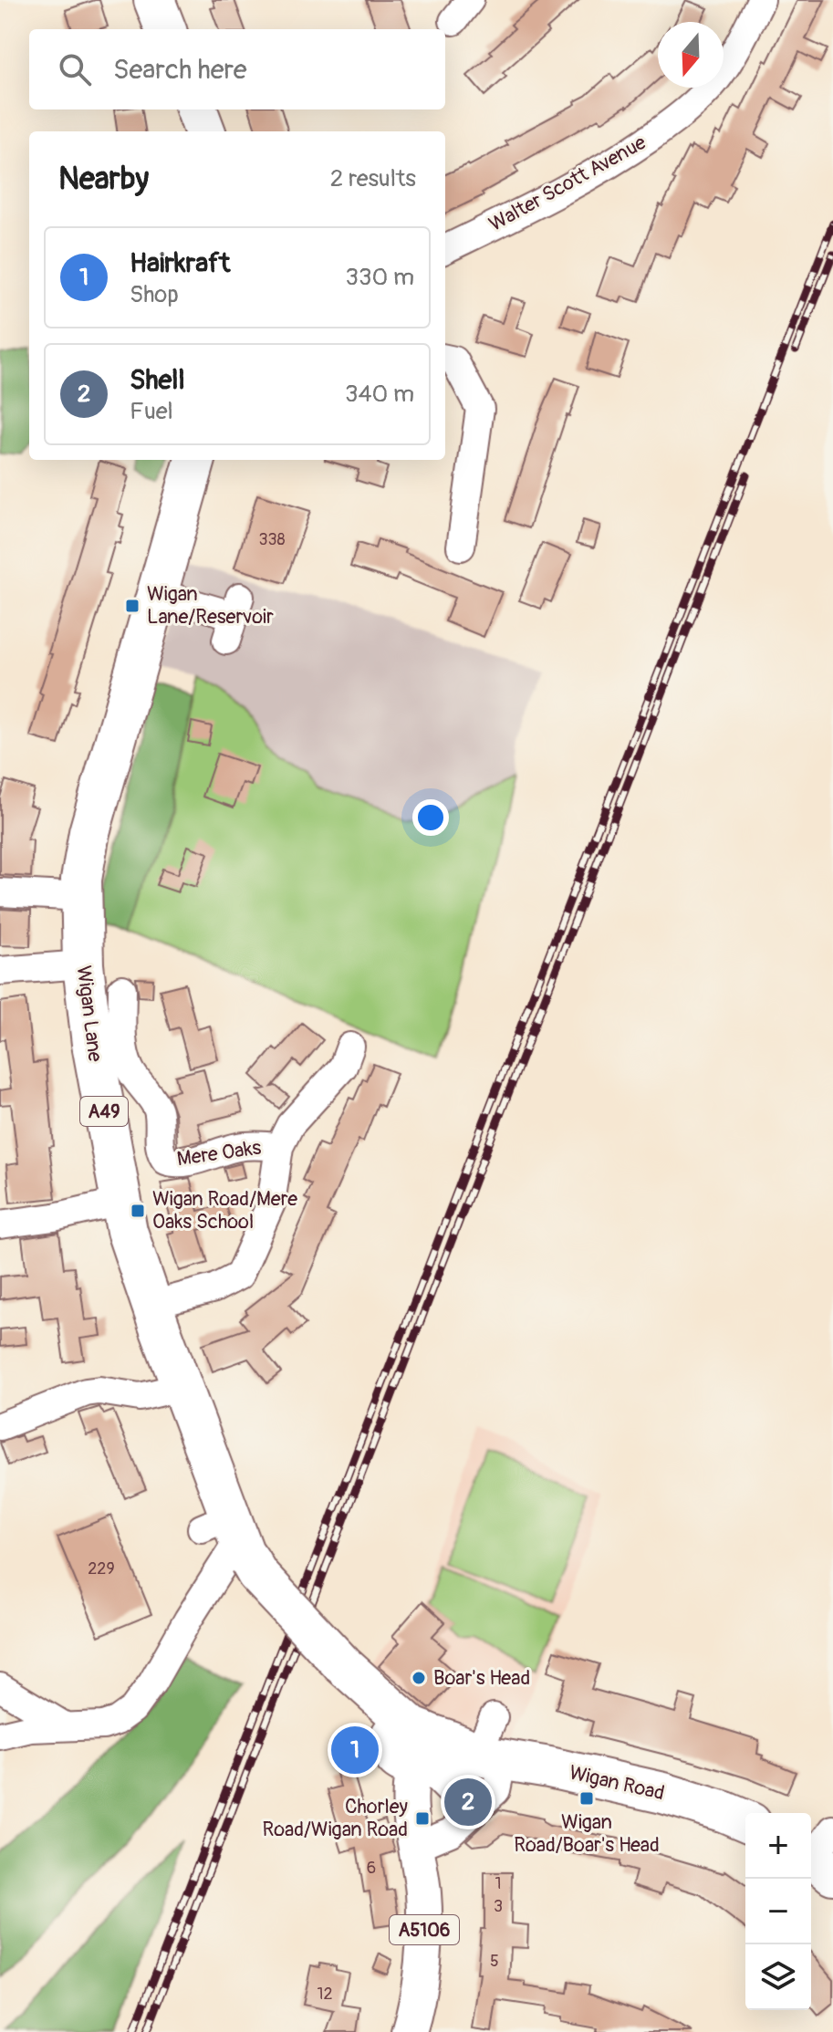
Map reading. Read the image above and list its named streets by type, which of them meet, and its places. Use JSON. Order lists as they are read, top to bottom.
{
  "streets": {
    "highway": ["Wigan Lane", "A49", "Wigan Road"],
    "main road": ["A5106"],
    "street": ["Walter Scott Avenue", "Mere Oaks"]
  },
  "crossings": [
    ["Wigan Lane", "A49"],
    ["Wigan Lane", "Mere Oaks"],
    ["A49", "Wigan Road"],
    ["A49", "A5106"],
    ["Wigan Road", "A5106"]
  ],
  "places": {
    "transit": [
      "Wigan Lane/Reservoir",
      "Wigan Road/Mere Oaks School",
      "Wigan Road/Boar's Head",
      "Chorley Road/Wigan Road"
    ],
    "other": ["Boar's Head"]
  },
  "house_numbers": [
    "338",
    "229",
    "6",
    "1",
    "3",
    "5",
    "12"
  ],
  "north": "bottom",
  "page": {
    "search": "Search here",
    "heading": ["Nearby", "2 results"],
    "list": [
      {
        "mark": "1",
        "name": "Hairkraft",
        "note": "Shop",
        "value": "330 m"
      },
      {
        "mark": "2",
        "name": "Shell",
        "note": "Fuel",
        "value": "340 m"
      }
    ],
    "pins": ["1", "2"],
    "map_buttons": ["+", "−"]
  }
}
